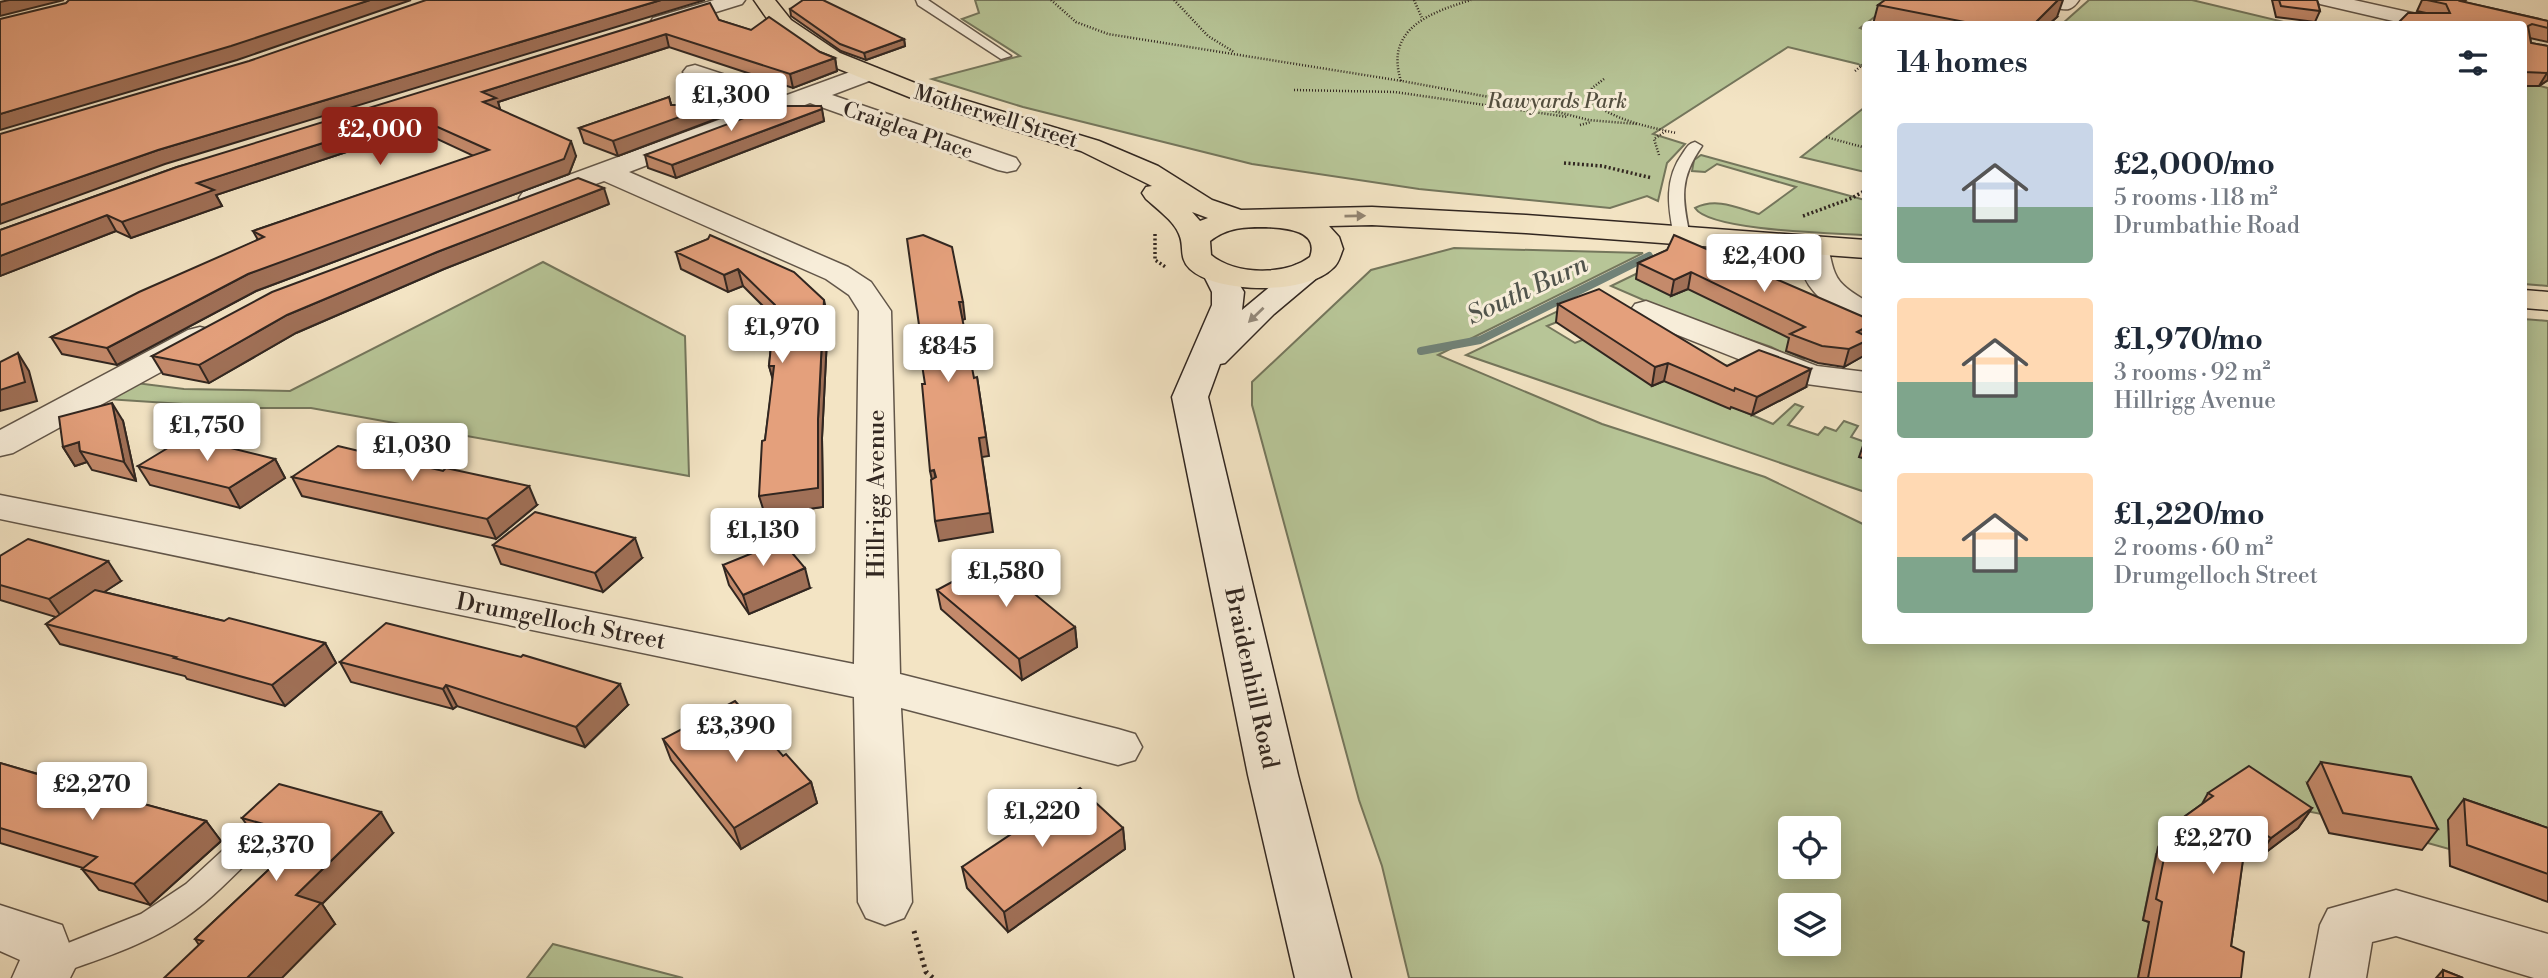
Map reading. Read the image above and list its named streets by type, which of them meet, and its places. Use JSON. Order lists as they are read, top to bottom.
{
  "streets": {
    "main road": ["Motherwell Street"],
    "street": [
      "Craiglea Place",
      "Hillrigg Avenue",
      "Drumgelloch Street",
      "Braidenhill Road"
    ]
  },
  "crossings": [
    ["Hillrigg Avenue", "Drumgelloch Street"]
  ],
  "water": ["South Burn"],
  "parks": ["Rawyards Park"],
  "page": {
    "heading": "14 homes",
    "price": [
      "£1,300",
      "£2,000",
      "£2,400",
      "£1,970",
      "£845",
      "£1,750",
      "£1,030",
      "£1,130",
      "£1,580",
      "£3,390",
      "£2,270",
      "£1,220",
      "£2,270",
      "£2,370"
    ],
    "list": [
      {
        "name": "£2,000/mo",
        "note": "5 rooms · 118 m² · Drumbathie Road"
      },
      {
        "name": "£1,970/mo",
        "note": "3 rooms · 92 m² · Hillrigg Avenue"
      },
      {
        "name": "£1,220/mo",
        "note": "2 rooms · 60 m² · Drumgelloch Street"
      }
    ]
  }
}
